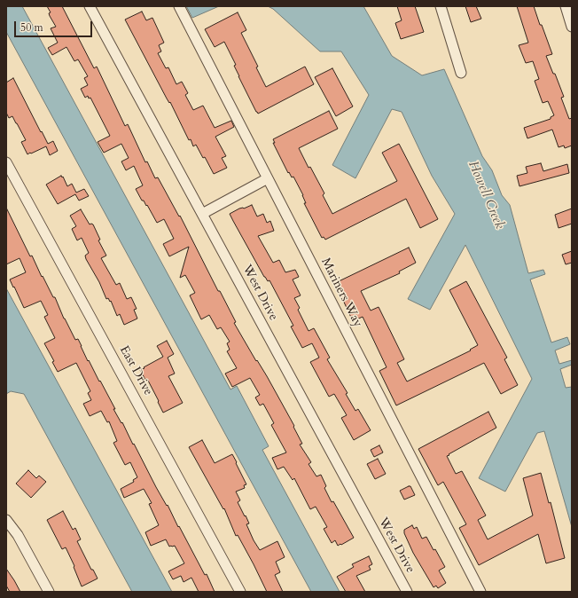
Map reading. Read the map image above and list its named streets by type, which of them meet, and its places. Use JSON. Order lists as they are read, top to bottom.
{
  "streets": {
    "street": ["West Drive", "Mariners Way", "East Drive"]
  },
  "water": ["Howell Creek"],
  "scale_bar": "50 m"
}
